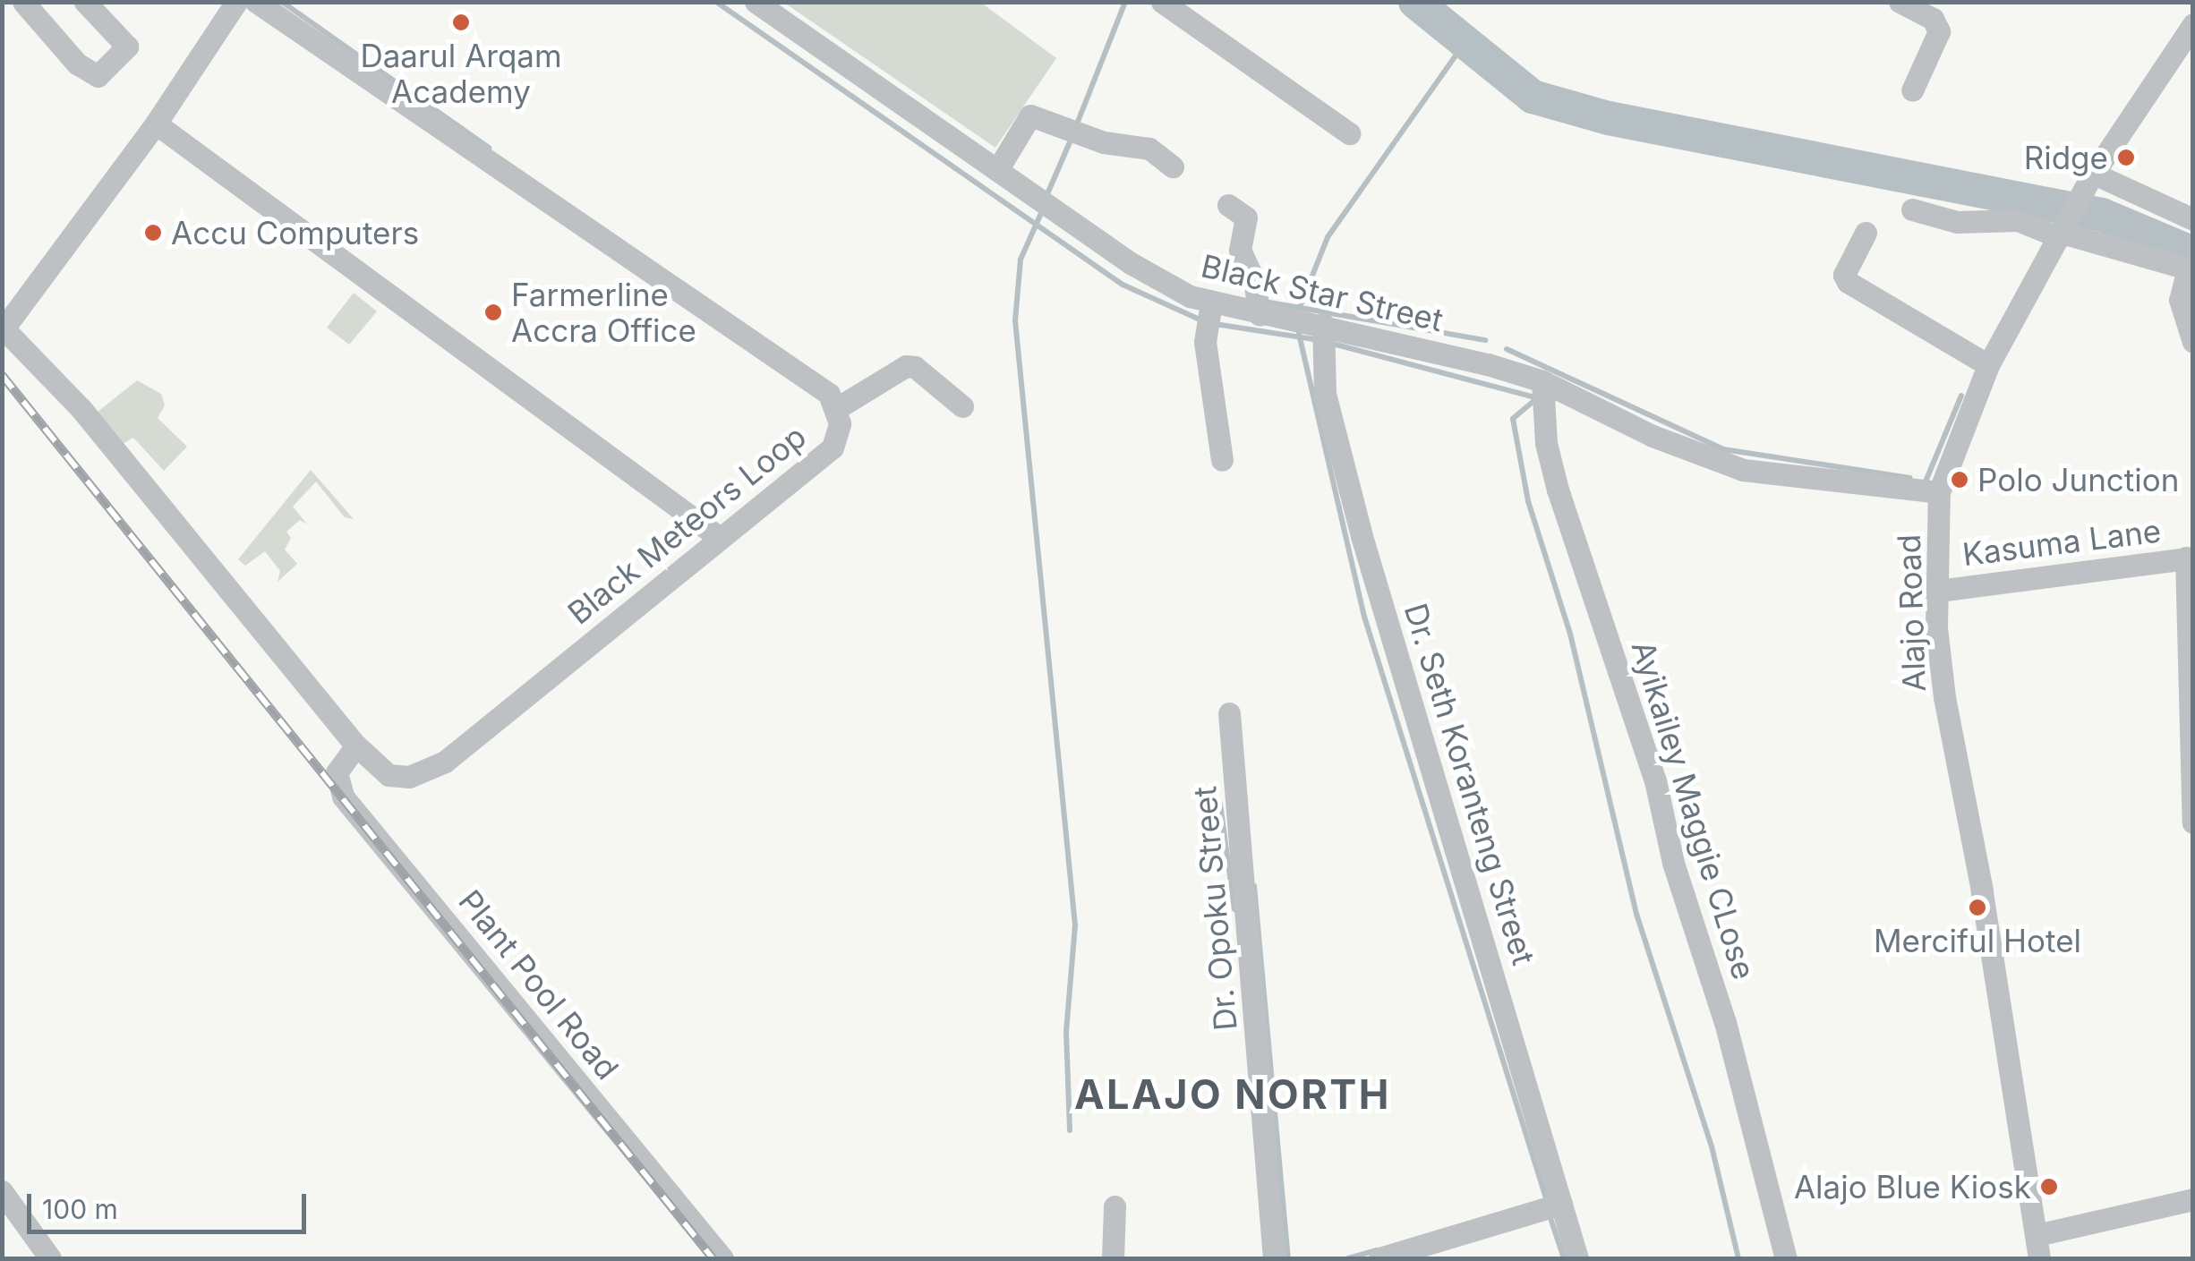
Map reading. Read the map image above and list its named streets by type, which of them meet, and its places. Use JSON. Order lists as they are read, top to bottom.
{
  "streets": {
    "street": [
      "Black Star Street",
      "Black Meteors Loop",
      "Kasuma Lane",
      "Alajo Road",
      "Dr. Seth Koranteng Street",
      "Ayikailey Maggie CLose",
      "Dr. Opoku Street",
      "Plant Pool Road"
    ]
  },
  "crossings": [
    ["Black Star Street", "Alajo Road"],
    ["Black Star Street", "Dr. Seth Koranteng Street"],
    ["Black Star Street", "Ayikailey Maggie CLose"],
    ["Black Meteors Loop", "Plant Pool Road"],
    ["Kasuma Lane", "Alajo Road"]
  ],
  "districts": ["ALAJO NORTH"],
  "places": [
    "Daarul Arqam Academy",
    "Ridge",
    "Accu Computers",
    "Farmerline Accra Office",
    "Polo Junction",
    "Merciful Hotel",
    "Alajo Blue Kiosk"
  ],
  "scale_bar": "100 m"
}
